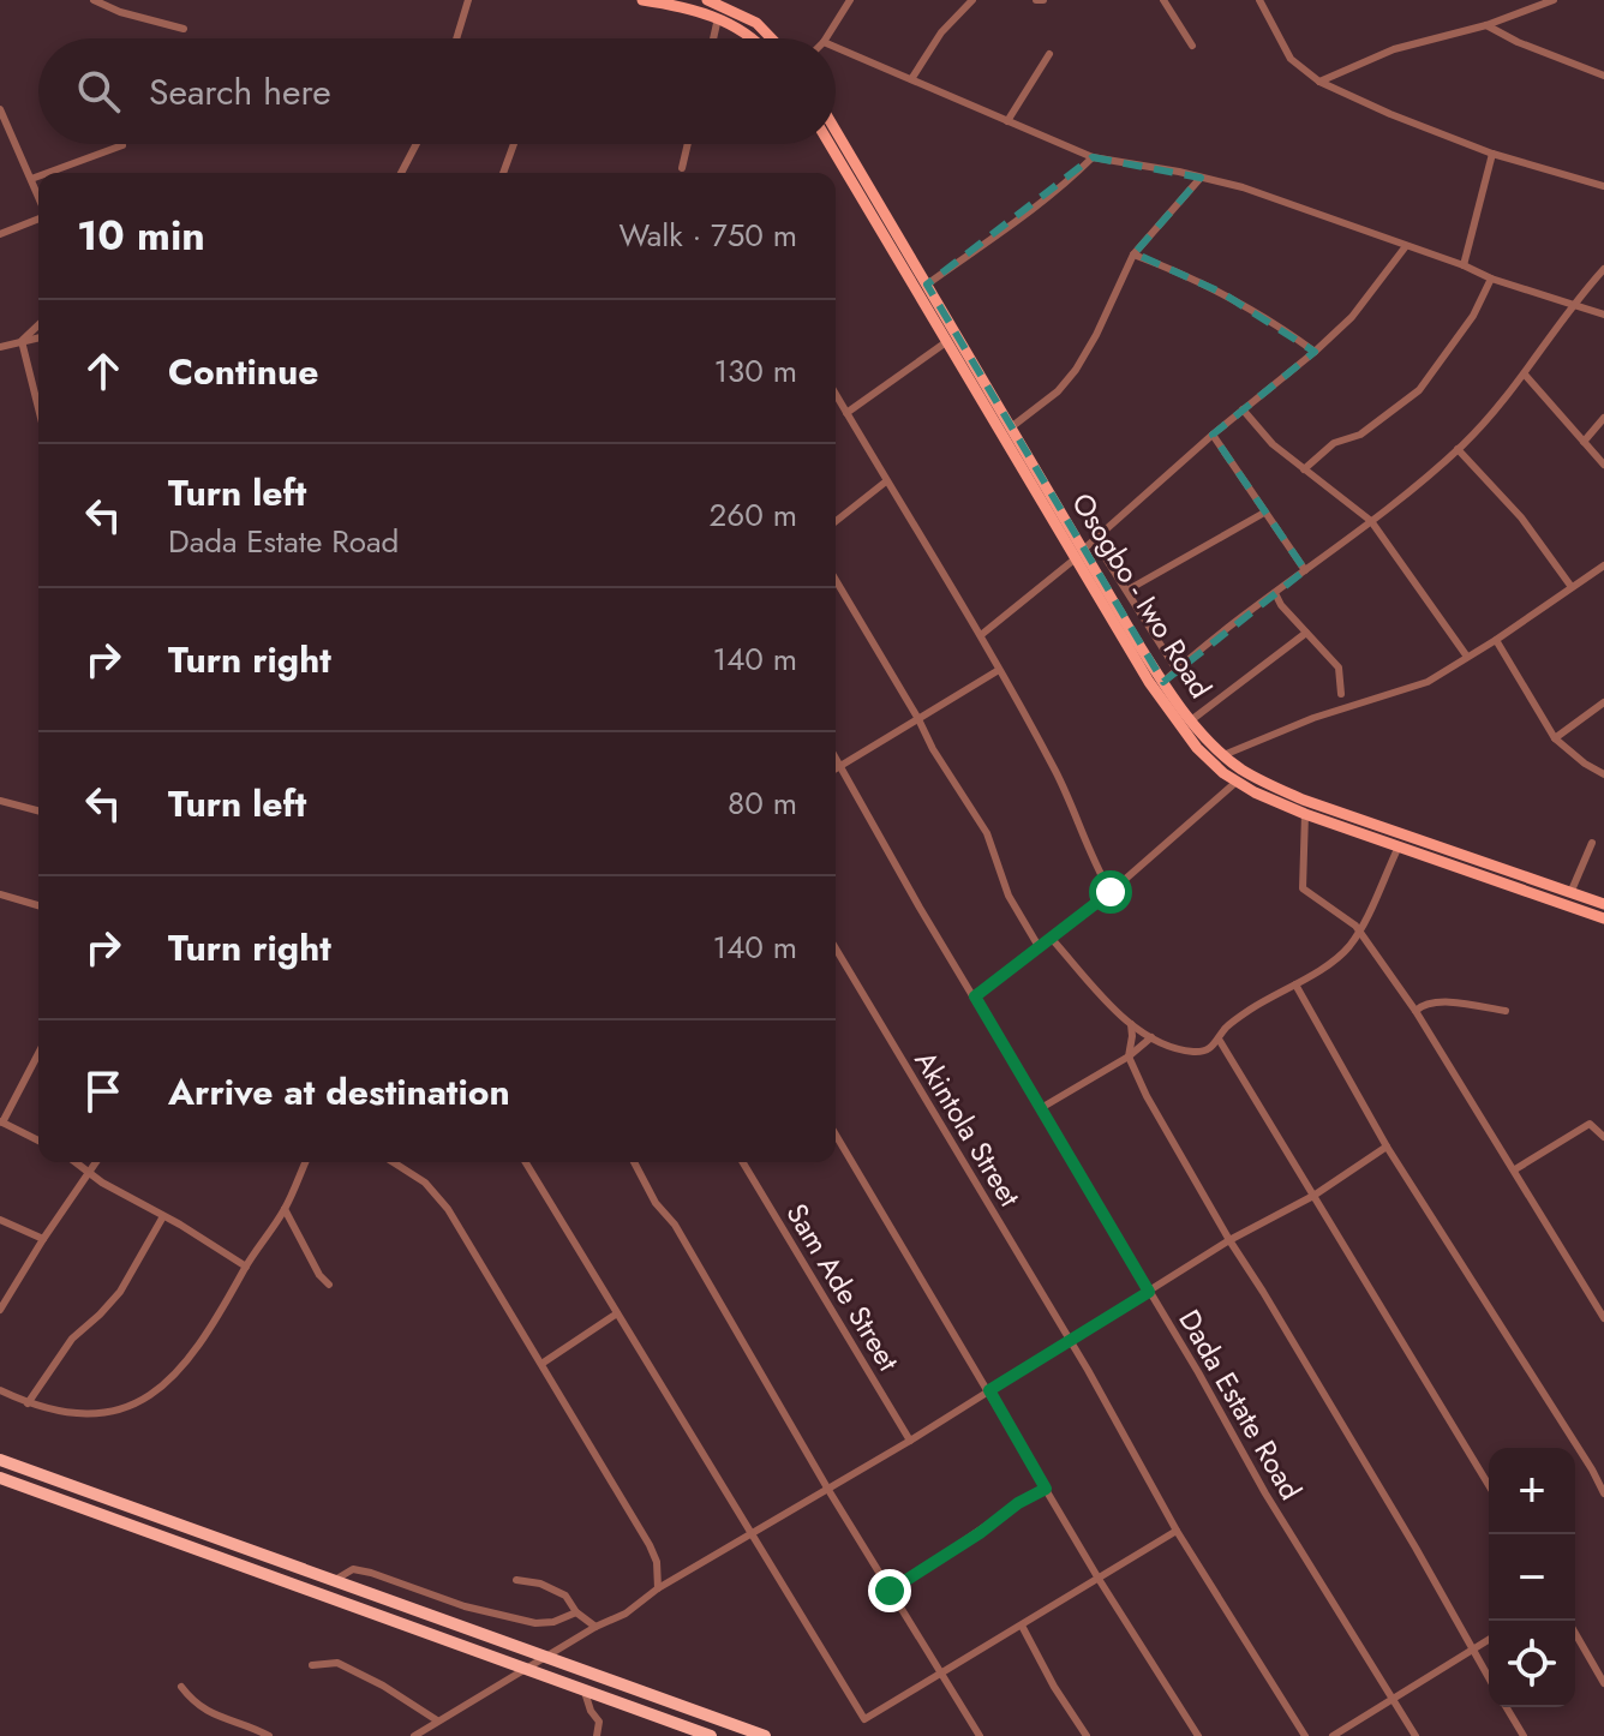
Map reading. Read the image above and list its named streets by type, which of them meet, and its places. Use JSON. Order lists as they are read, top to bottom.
{
  "streets": {
    "main road": ["Osogbo - Iwo Road"],
    "street": ["Akintola Street", "Sam Ade Street", "Dada Estate Road"]
  },
  "page": {
    "search": "Search here",
    "heading": ["10 min", "Walk · 750 m"],
    "list": [
      ["Continue", "130 m"],
      ["Turn left", "Dada Estate Road", "260 m"],
      ["Turn right", "140 m"],
      ["Turn left", "80 m"],
      ["Turn right", "140 m"],
      "Arrive at destination"
    ],
    "map_buttons": ["+", "−"]
  }
}
